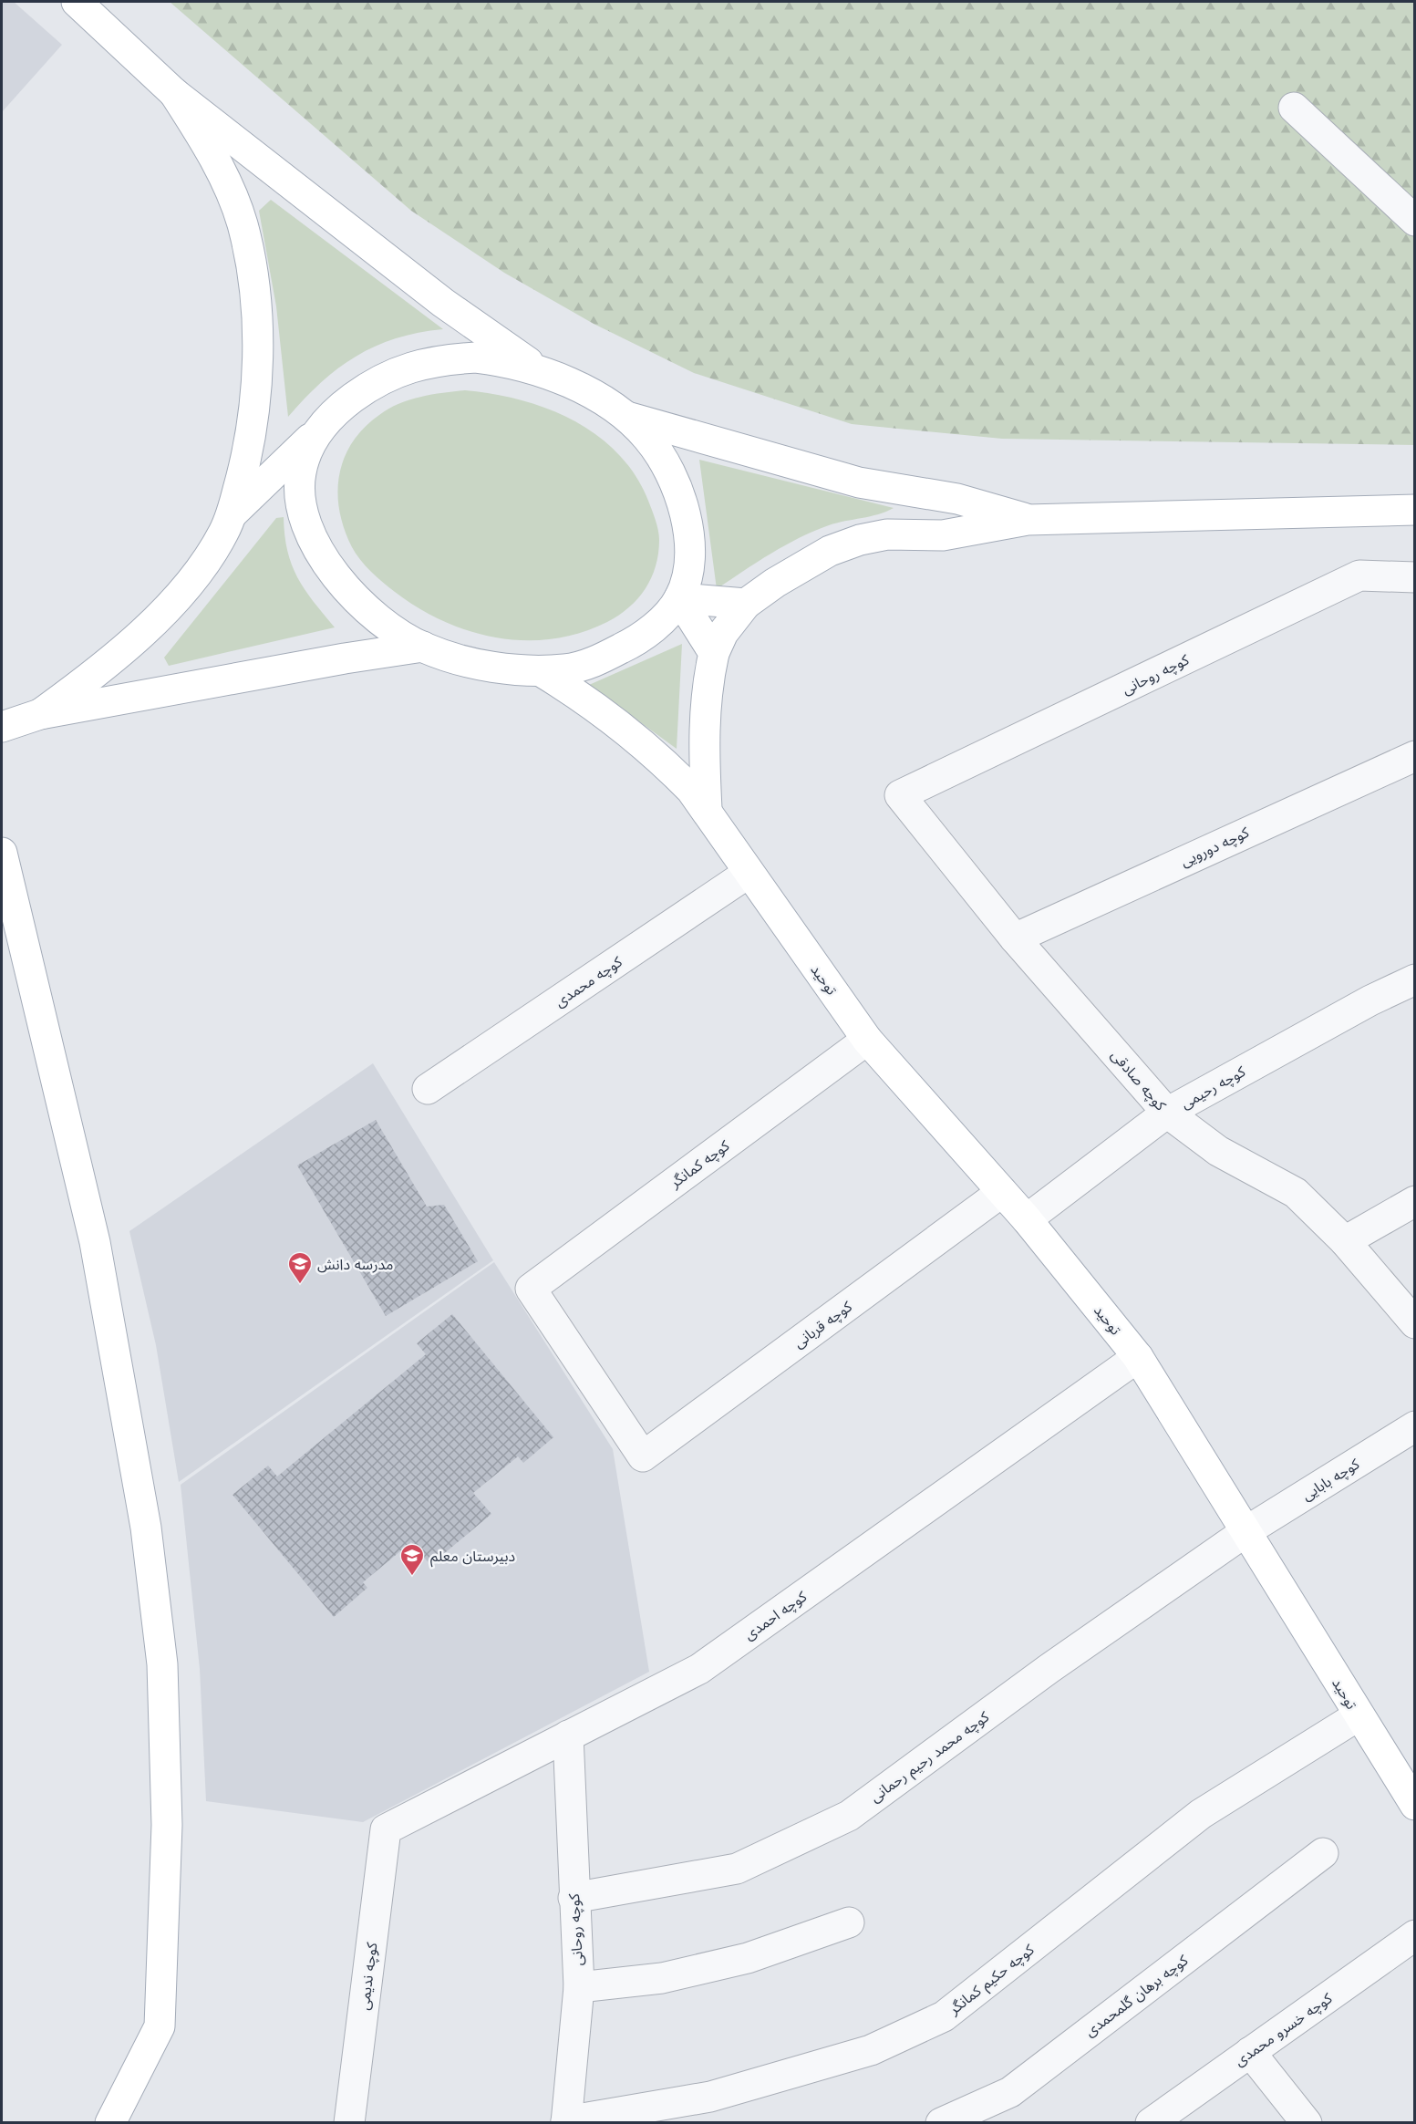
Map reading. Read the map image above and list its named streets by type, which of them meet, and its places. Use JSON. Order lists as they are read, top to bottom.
{
  "streets": {
    "main road": ["توحید"],
    "street": [
      "کوچه روحانی",
      "کوچه دورویی",
      "کوچه محمدی",
      "کوچه صادقی",
      "کوچه رحیمی",
      "کوچه کمانگر",
      "کوچه قربانی",
      "کوچه بابایی",
      "کوچه احمدی",
      "کوچه محمد رحیم رحمانی",
      "کوچه ندیمی",
      "کوچه حکیم کمانگر",
      "کوچه برهان گلمحمدی",
      "کوچه خسرو محمدی"
    ]
  },
  "crossings": [
    ["کوچه روحانی", "کوچه صادقی"],
    ["کوچه روحانی", "کوچه احمدی"],
    ["کوچه روحانی", "کوچه محمد رحیم رحمانی"],
    ["کوچه روحانی", "کوچه حکیم کمانگر"],
    ["کوچه دورویی", "کوچه صادقی"],
    ["توحید", "کوچه محمدی"],
    ["توحید", "کوچه رحیمی"],
    ["توحید", "کوچه کمانگر"],
    ["توحید", "کوچه قربانی"],
    ["توحید", "کوچه بابایی"],
    ["توحید", "کوچه احمدی"],
    ["توحید", "کوچه محمد رحیم رحمانی"],
    ["توحید", "کوچه حکیم کمانگر"],
    ["کوچه صادقی", "کوچه رحیمی"],
    ["کوچه کمانگر", "کوچه قربانی"],
    ["کوچه بابایی", "کوچه محمد رحیم رحمانی"],
    ["کوچه احمدی", "کوچه ندیمی"]
  ],
  "places": {
    "school or university": ["مدرسه دانش", "دبیرستان معلم"]
  }
}
